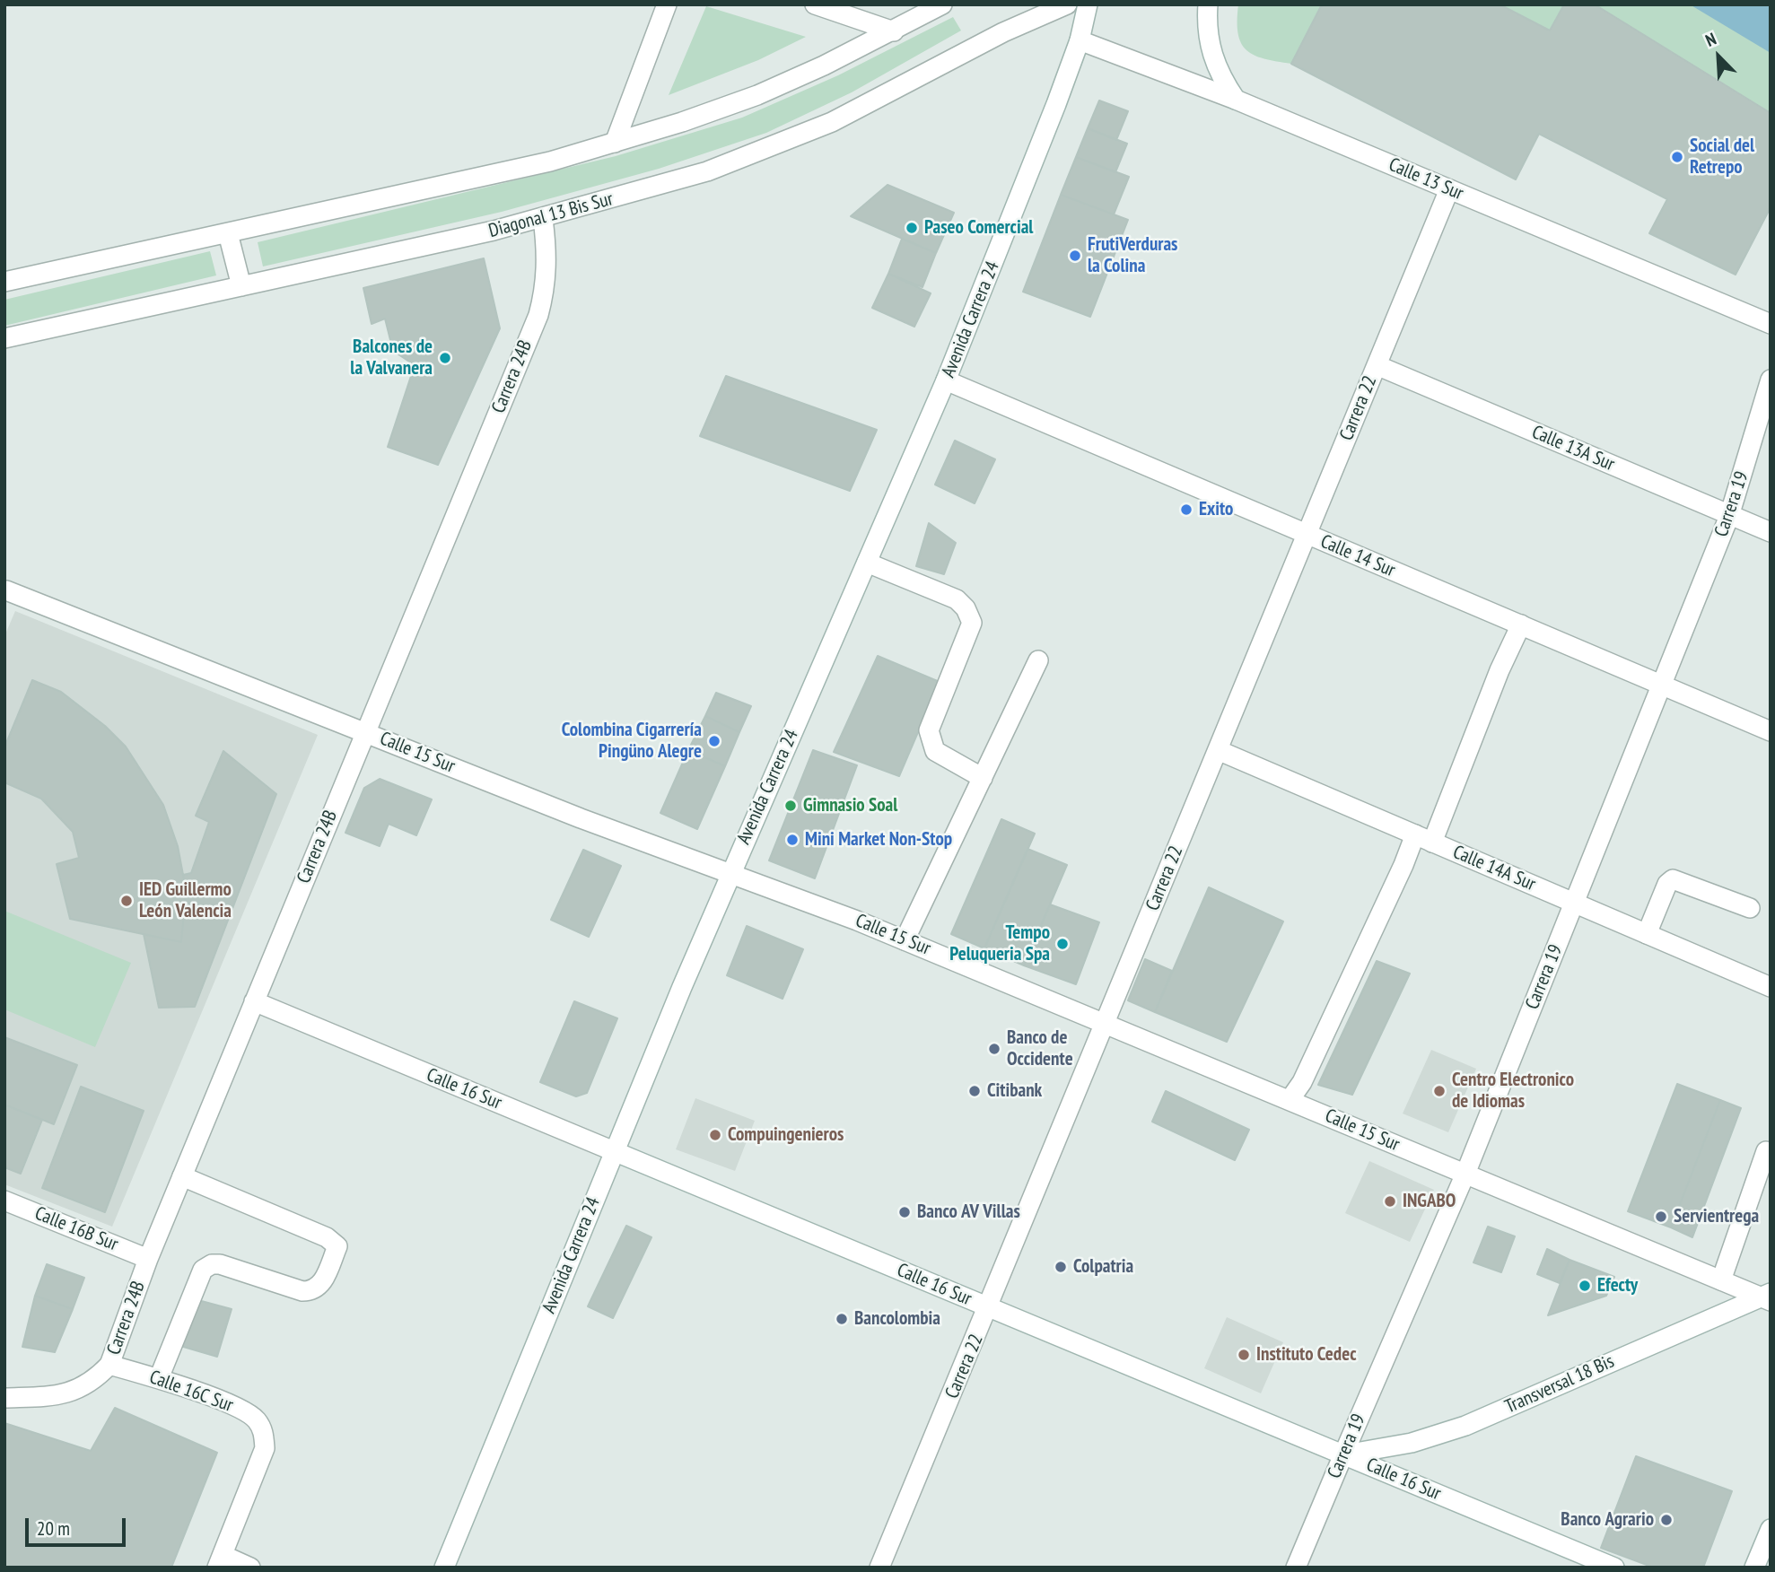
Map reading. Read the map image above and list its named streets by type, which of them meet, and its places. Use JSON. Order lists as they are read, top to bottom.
{
  "streets": {
    "street": [
      "Calle 13 Sur",
      "Diagonal 13 Bis Sur",
      "Avenida Carrera 24",
      "Carrera 24B",
      "Carrera 22",
      "Calle 13A Sur",
      "Carrera 19",
      "Calle 14 Sur",
      "Calle 15 Sur",
      "Calle 14A Sur",
      "Calle 16 Sur",
      "Calle 16B Sur",
      "Transversal 18 Bis",
      "Calle 16C Sur"
    ]
  },
  "crossings": [
    ["Calle 13 Sur", "Avenida Carrera 24"],
    ["Calle 13 Sur", "Carrera 22"],
    ["Diagonal 13 Bis Sur", "Carrera 24B"],
    ["Avenida Carrera 24", "Calle 14 Sur"],
    ["Avenida Carrera 24", "Calle 15 Sur"],
    ["Avenida Carrera 24", "Calle 16 Sur"],
    ["Carrera 24B", "Calle 15 Sur"],
    ["Carrera 24B", "Calle 16 Sur"],
    ["Carrera 24B", "Calle 16B Sur"],
    ["Carrera 24B", "Calle 16C Sur"],
    ["Carrera 22", "Calle 13A Sur"],
    ["Carrera 22", "Calle 14 Sur"],
    ["Carrera 22", "Calle 15 Sur"],
    ["Carrera 22", "Calle 14A Sur"],
    ["Carrera 22", "Calle 16 Sur"],
    ["Calle 13A Sur", "Carrera 19"],
    ["Carrera 19", "Calle 14 Sur"],
    ["Carrera 19", "Calle 15 Sur"],
    ["Carrera 19", "Calle 14A Sur"],
    ["Carrera 19", "Calle 16 Sur"],
    ["Carrera 19", "Transversal 18 Bis"],
    ["Calle 15 Sur", "Transversal 18 Bis"],
    ["Calle 16 Sur", "Transversal 18 Bis"]
  ],
  "places": [
    "Social del Retrepo",
    "Paseo Comercial",
    "FrutiVerduras la Colina",
    "Balcones de la Valvanera",
    "Exito",
    "Colombina Cigarrería Pingüno Alegre",
    "Gimnasio Soal",
    "Mini Market Non-Stop",
    "IED Guillermo León Valencia",
    "Tempo Peluqueria Spa",
    "Banco de Occidente",
    "Citibank",
    "Centro Electronico de Idiomas",
    "Compuingenieros",
    "INGABO",
    "Banco AV Villas",
    "Servientrega",
    "Colpatria",
    "Efecty",
    "Bancolombia",
    "Instituto Cedec",
    "Banco Agrario"
  ],
  "scale_bar": "20 m",
  "north": "top left"
}
